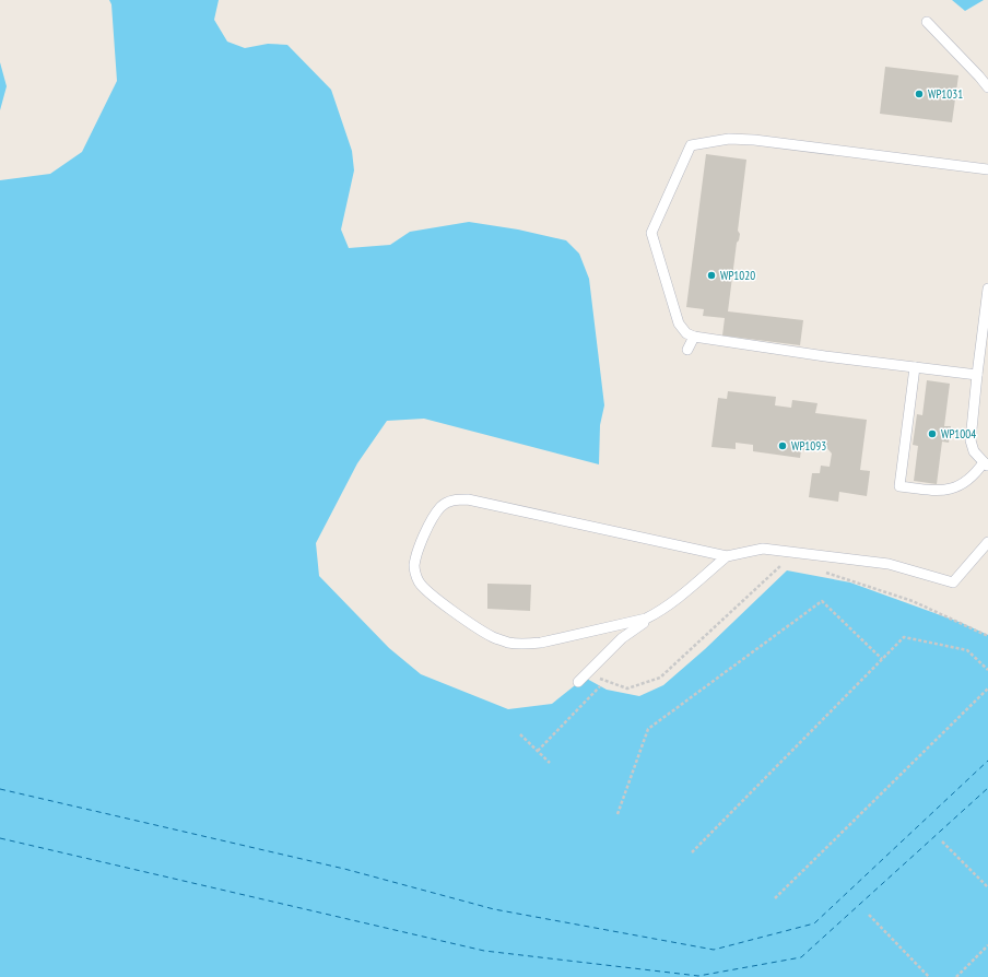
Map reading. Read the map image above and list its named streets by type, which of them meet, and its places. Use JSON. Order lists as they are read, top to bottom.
{
  "places": [
    "WP1031",
    "WP1020",
    "WP1004",
    "WP1093"
  ]
}
